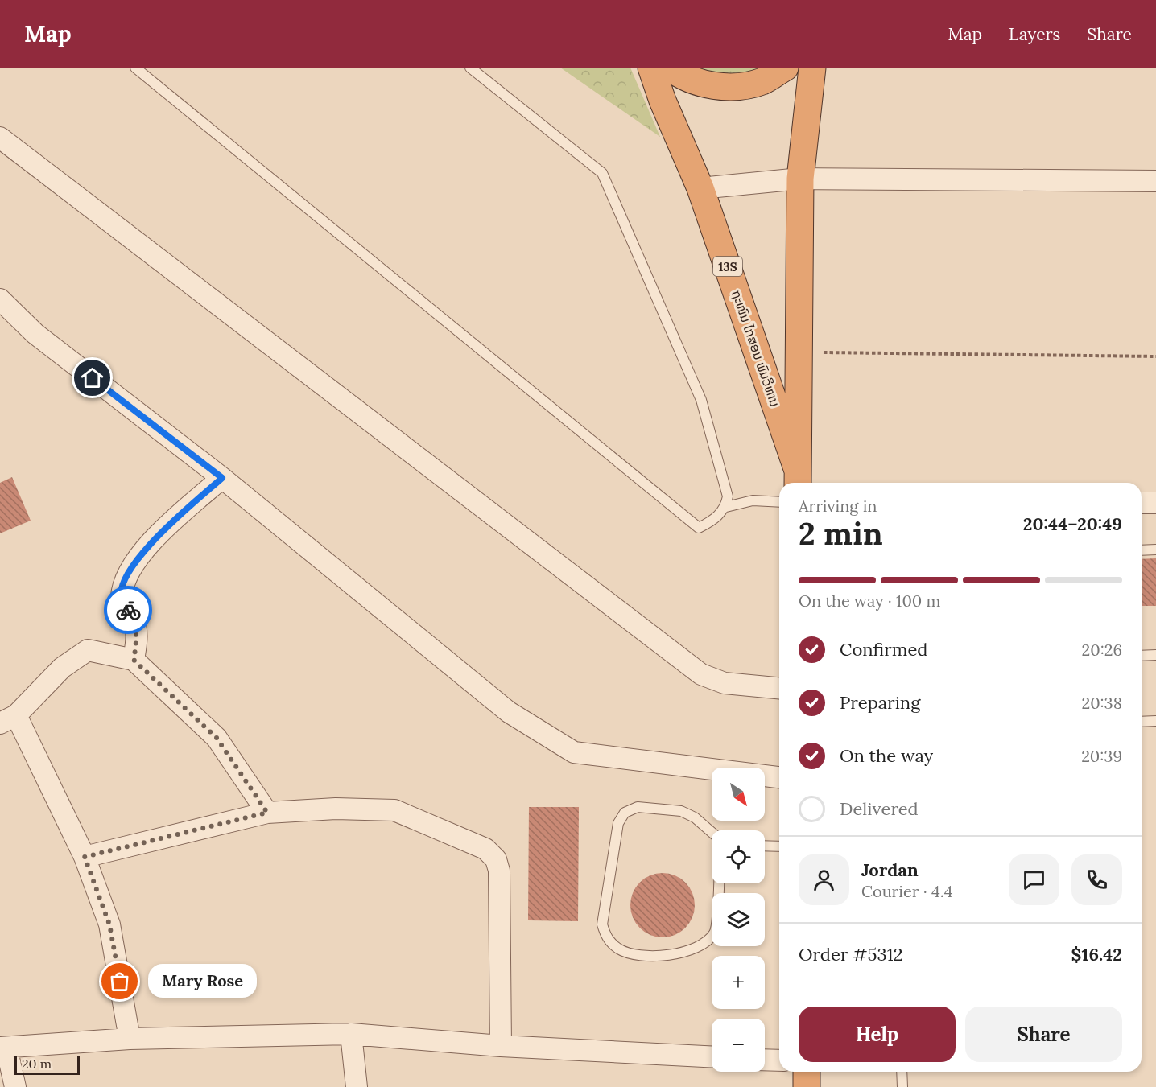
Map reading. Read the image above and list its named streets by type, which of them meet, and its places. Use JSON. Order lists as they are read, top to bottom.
{
  "streets": {
    "highway": ["13S", "ຖະໜົນ ໄກສອນ ພົມວິຫານ"]
  },
  "places": ["Mary Rose"],
  "scale_bar": "20 m",
  "north": "bottom right",
  "page": {
    "header": "Map",
    "nav": ["Map", "Layers", "Share"],
    "heading": ["2 min", "Arriving in", "20:44–20:49"],
    "panel": [
      "Jordan",
      "Courier · 4.4",
      "Order #5312",
      "$16.42"
    ],
    "bar": "On the way · 100 m",
    "list": [
      ["Confirmed", "20:26"],
      ["Preparing", "20:38"],
      ["On the way", "20:39"],
      "Delivered"
    ],
    "map_buttons": ["+", "−"],
    "bubble": "Mary Rose",
    "buttons": ["Help", "Share"],
    "scale": "20 m"
  }
}
